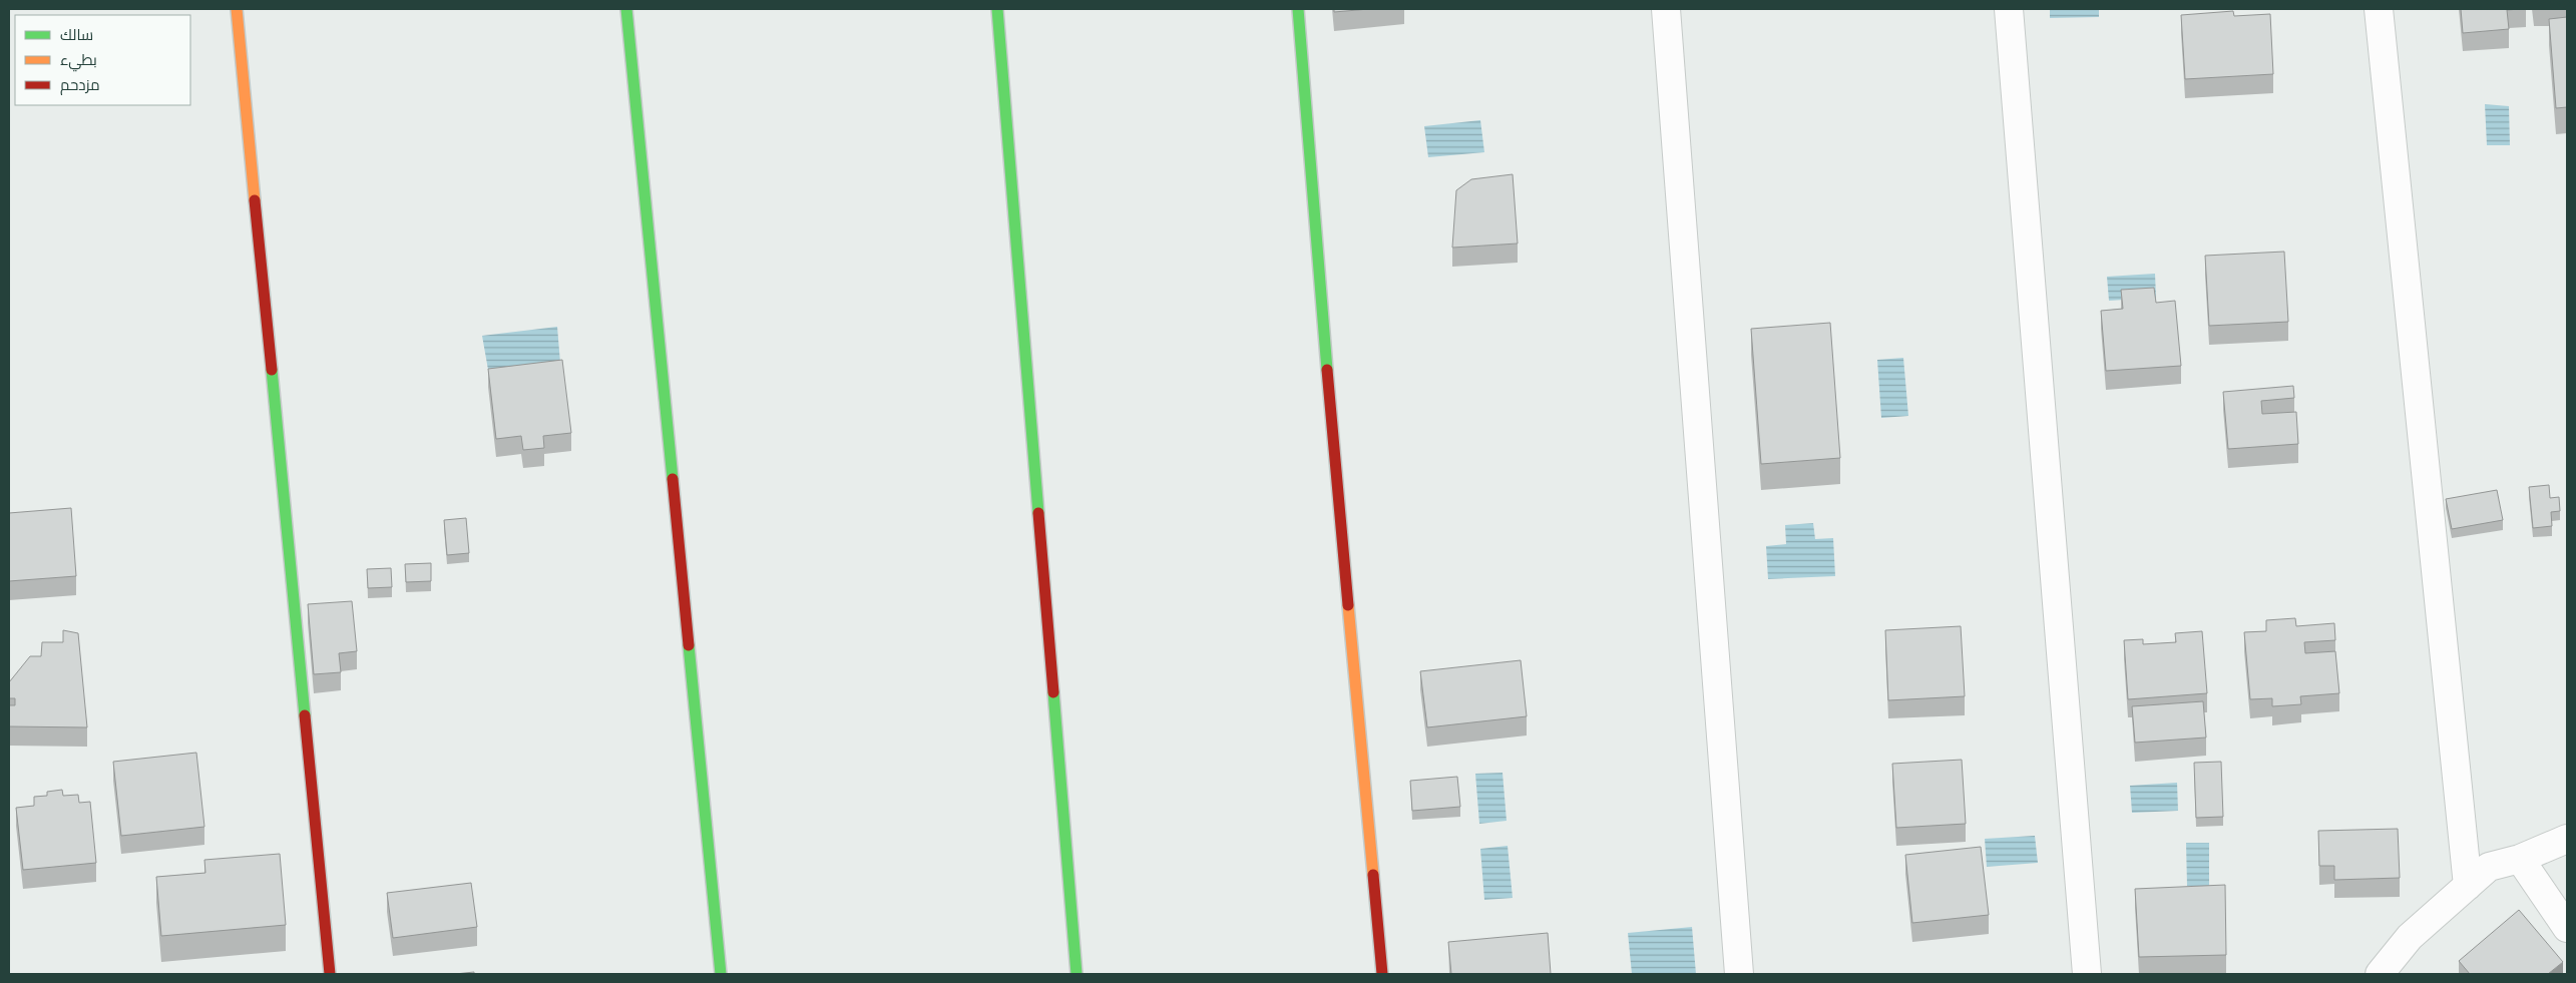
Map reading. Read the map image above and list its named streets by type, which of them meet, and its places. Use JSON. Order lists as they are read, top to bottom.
{
  "legend": ["سالك", "بطيء", "مزدحم"]
}
